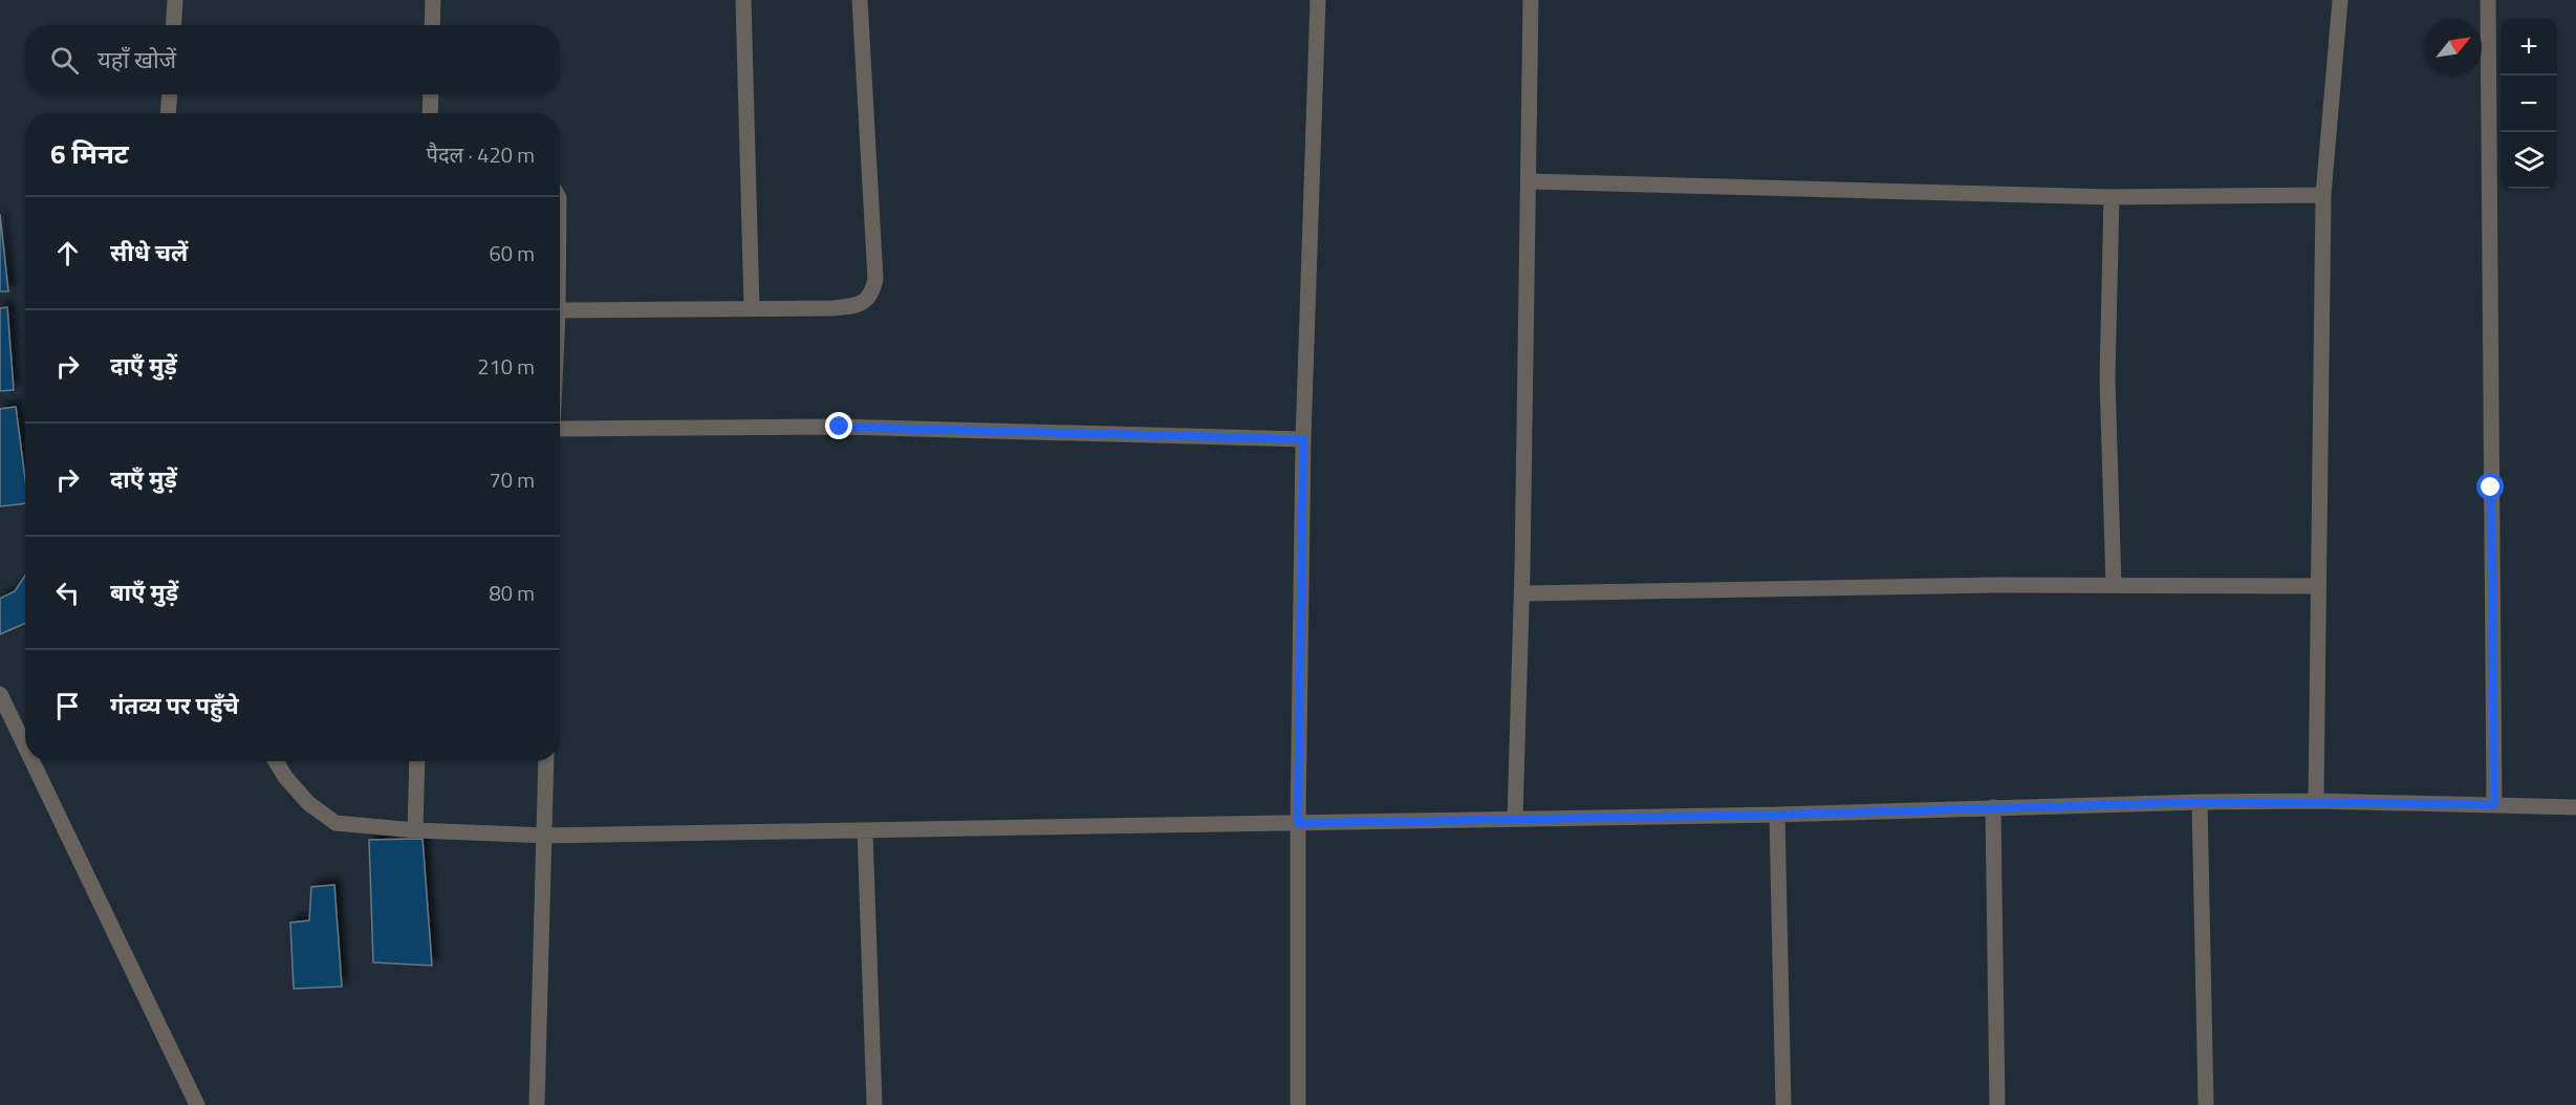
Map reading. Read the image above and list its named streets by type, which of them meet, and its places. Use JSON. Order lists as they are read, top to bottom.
{
  "north": "top right",
  "page": {
    "map_buttons": ["+", "−"],
    "search": "यहाँ खोजें",
    "heading": ["6 मिनट", "पैदल · 420 m"],
    "list": [
      ["सीधे चलें", "60 m"],
      ["दाएँ मुड़ें", "210 m"],
      ["दाएँ मुड़ें", "70 m"],
      ["बाएँ मुड़ें", "80 m"],
      "गंतव्य पर पहुँचे"
    ]
  }
}
